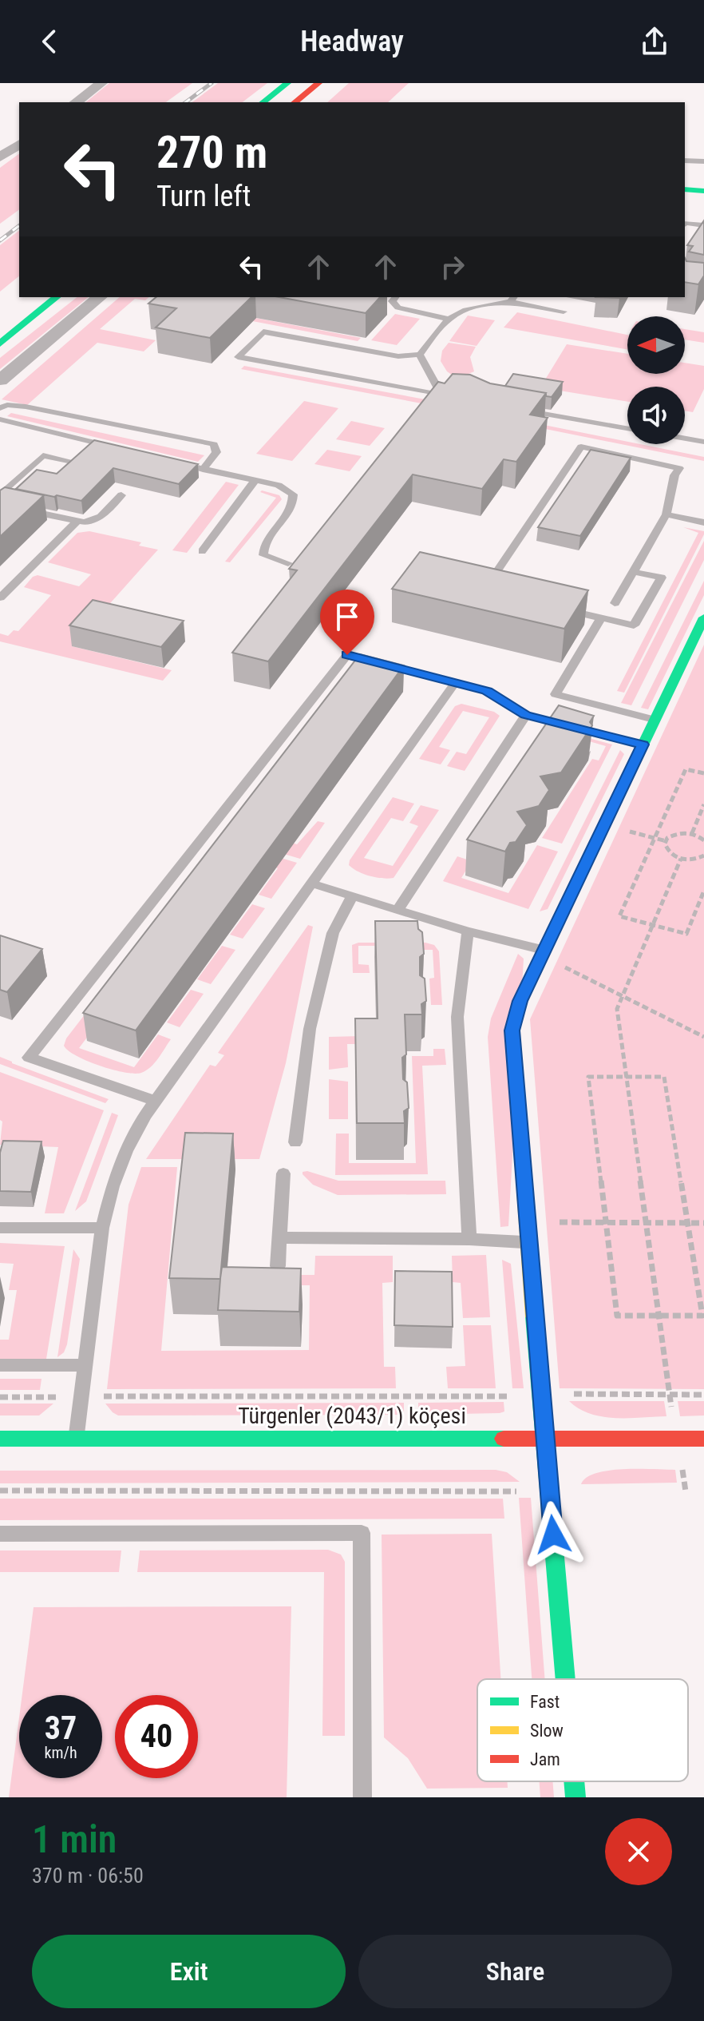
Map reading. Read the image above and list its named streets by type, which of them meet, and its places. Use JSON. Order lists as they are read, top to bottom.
{
  "streets": {
    "main road": ["Türgenler (2043/1) köçesi"]
  },
  "legend": ["Fast", "Slow", "Jam"],
  "north": "left",
  "page": {
    "header": "Headway",
    "turn": ["270 m", "Turn left"],
    "speed": "37 km/h",
    "limit": "40",
    "heading": ["1 min", "370 m · 06:50"],
    "buttons": ["Exit", "Share"]
  }
}
